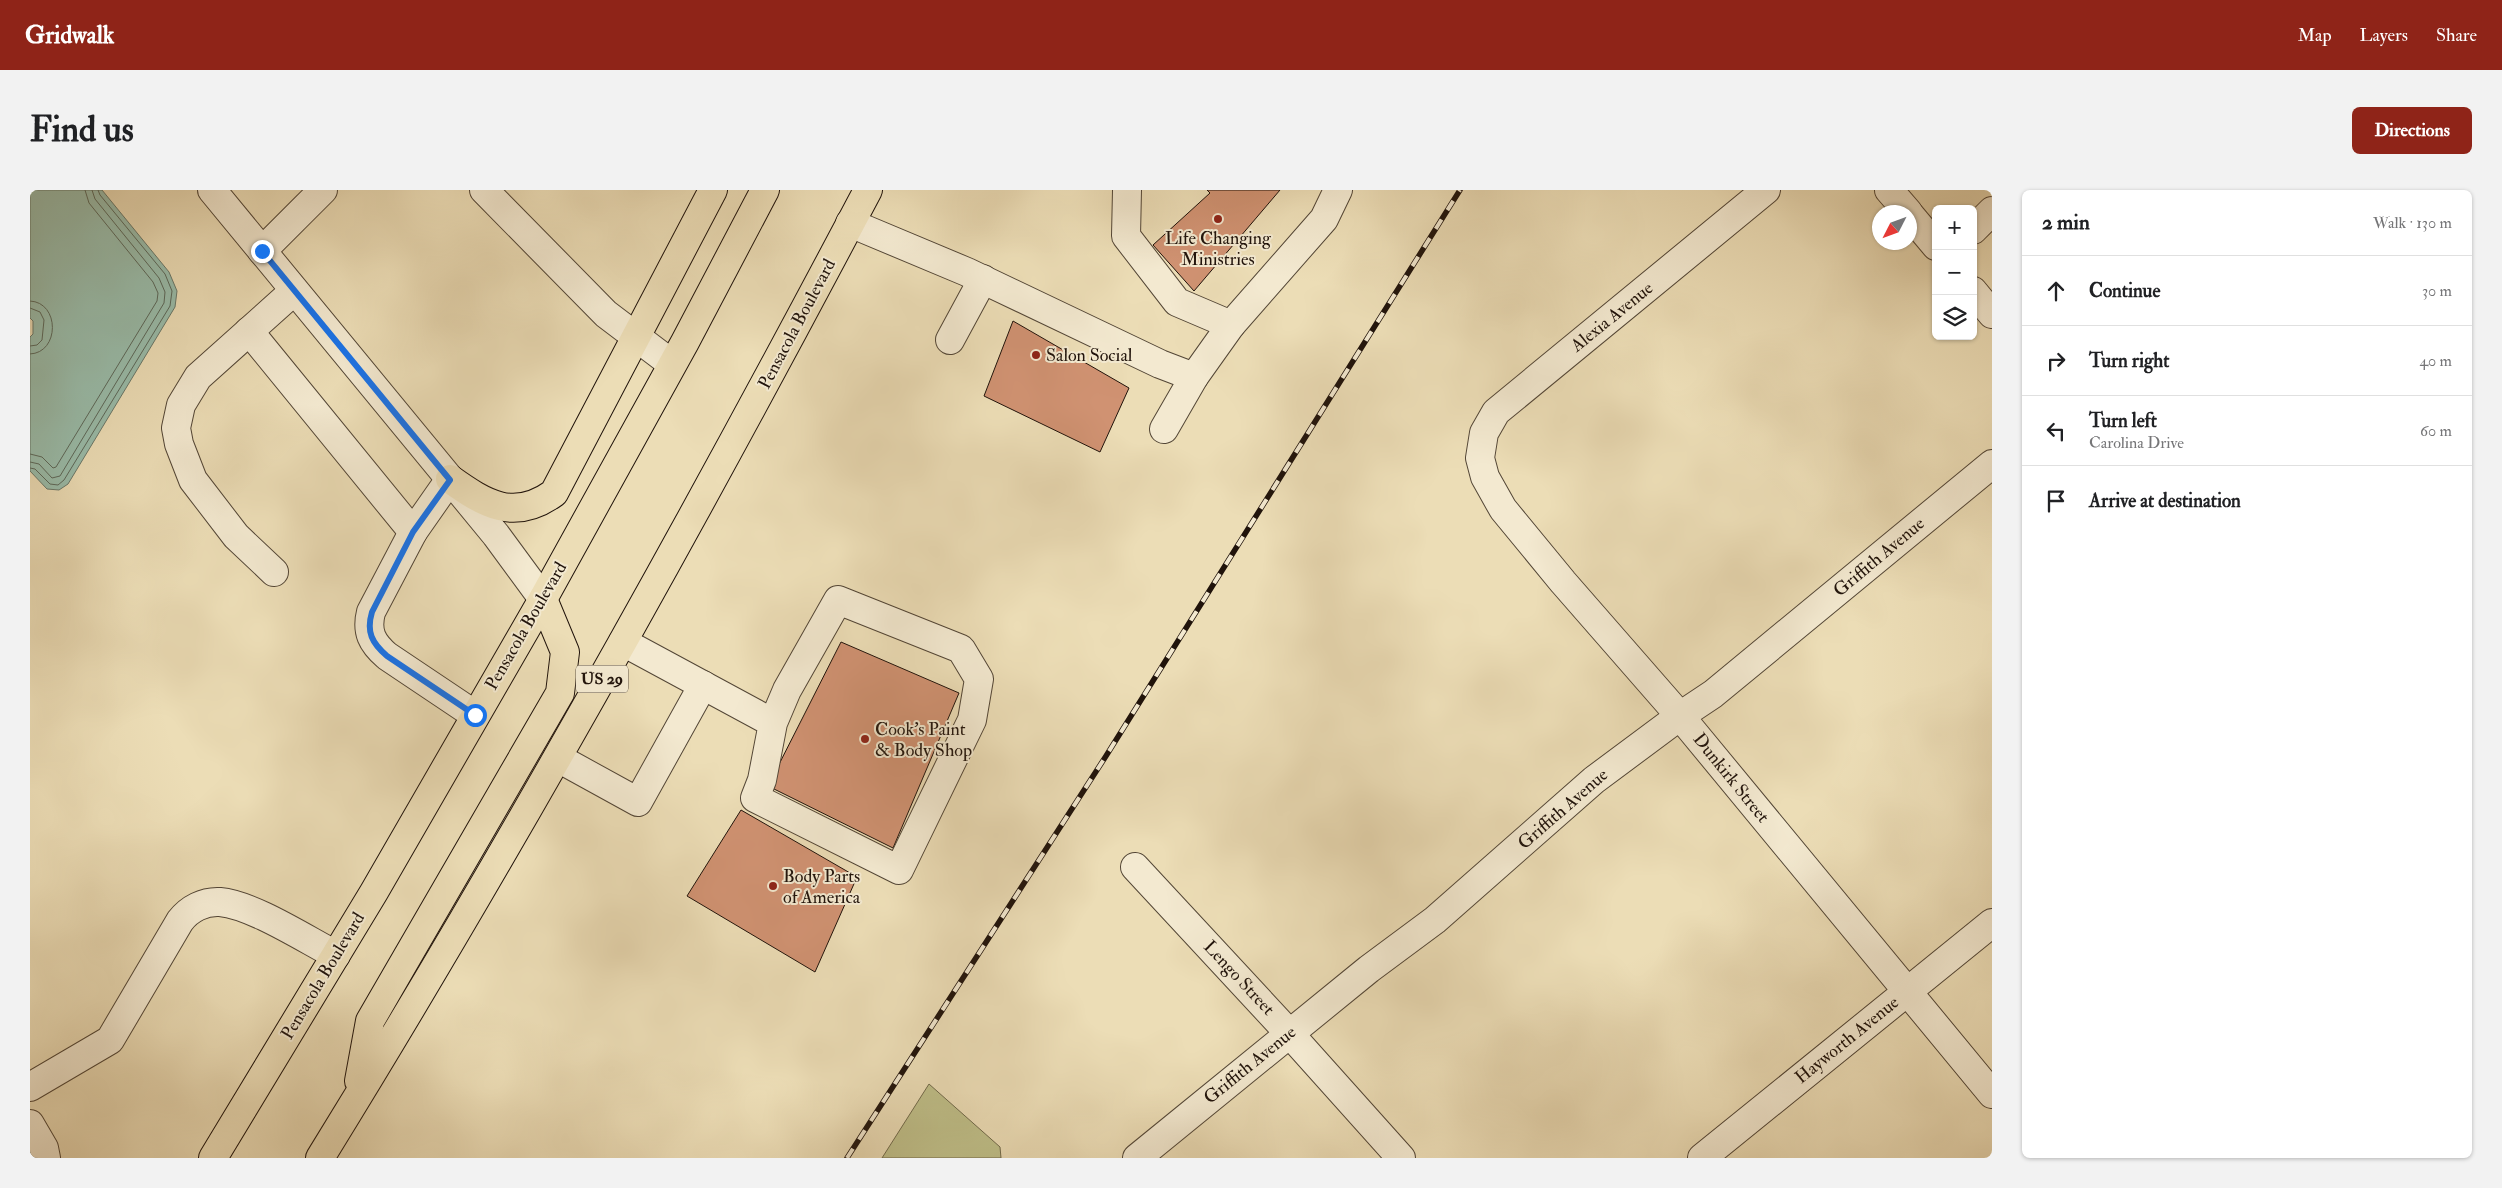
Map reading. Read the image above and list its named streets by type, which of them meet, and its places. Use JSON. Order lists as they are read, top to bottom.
{
  "streets": {
    "highway": ["Pensacola Boulevard", "US 29"],
    "street": [
      "Alexia Avenue",
      "Griffith Avenue",
      "Dunkirk Street",
      "Lengo Street",
      "Hayworth Avenue"
    ]
  },
  "crossings": [
    ["Alexia Avenue", "Dunkirk Street"],
    ["Griffith Avenue", "Dunkirk Street"],
    ["Griffith Avenue", "Lengo Street"],
    ["Dunkirk Street", "Hayworth Avenue"]
  ],
  "places": [
    "Life Changing Ministries",
    "Salon Social",
    "Cook's Paint & Body Shop",
    "Body Parts of America"
  ],
  "north": "bottom left",
  "page": {
    "header": "Gridwalk",
    "nav": ["Map", "Layers", "Share"],
    "buttons": "Directions",
    "title": "Find us",
    "heading": ["2 min", "Walk · 130 m"],
    "map_buttons": ["+", "−"],
    "list": [
      ["Continue", "30 m"],
      ["Turn right", "40 m"],
      ["Turn left", "Carolina Drive", "60 m"],
      "Arrive at destination"
    ]
  }
}
